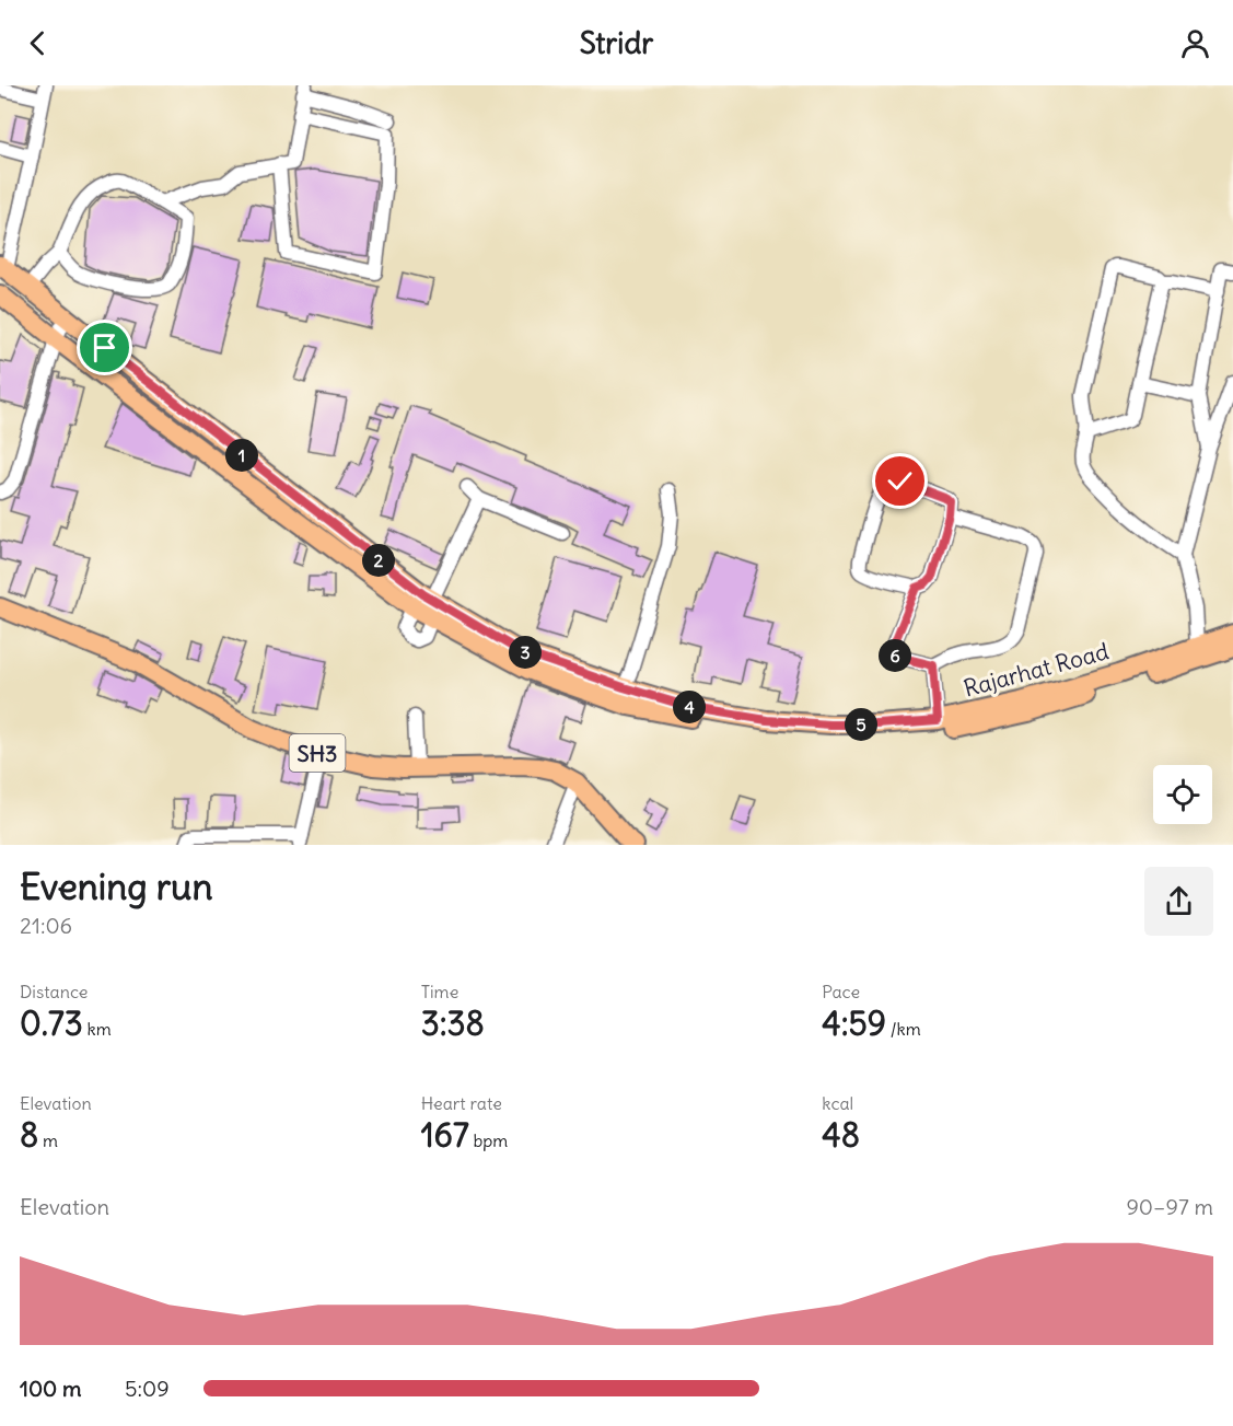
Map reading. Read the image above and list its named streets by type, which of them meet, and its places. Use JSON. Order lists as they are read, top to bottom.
{
  "streets": {
    "main road": ["Rajarhat Road", "SH3"]
  },
  "page": {
    "header": "Stridr",
    "pins": [
      "1",
      "2",
      "3",
      "6",
      "4",
      "5"
    ],
    "heading": ["Evening run", "21:06"],
    "stats": [
      ["Distance", "0.73 km"],
      ["Time", "3:38"],
      ["Pace", "4:59 /km"],
      ["Elevation", "8 m"],
      ["Heart rate", "167 bpm"],
      ["kcal", "48"]
    ],
    "chart": ["Elevation", "90–97 m"],
    "list": [
      {
        "name": "100 m",
        "note": "5:09"
      }
    ]
  }
}
